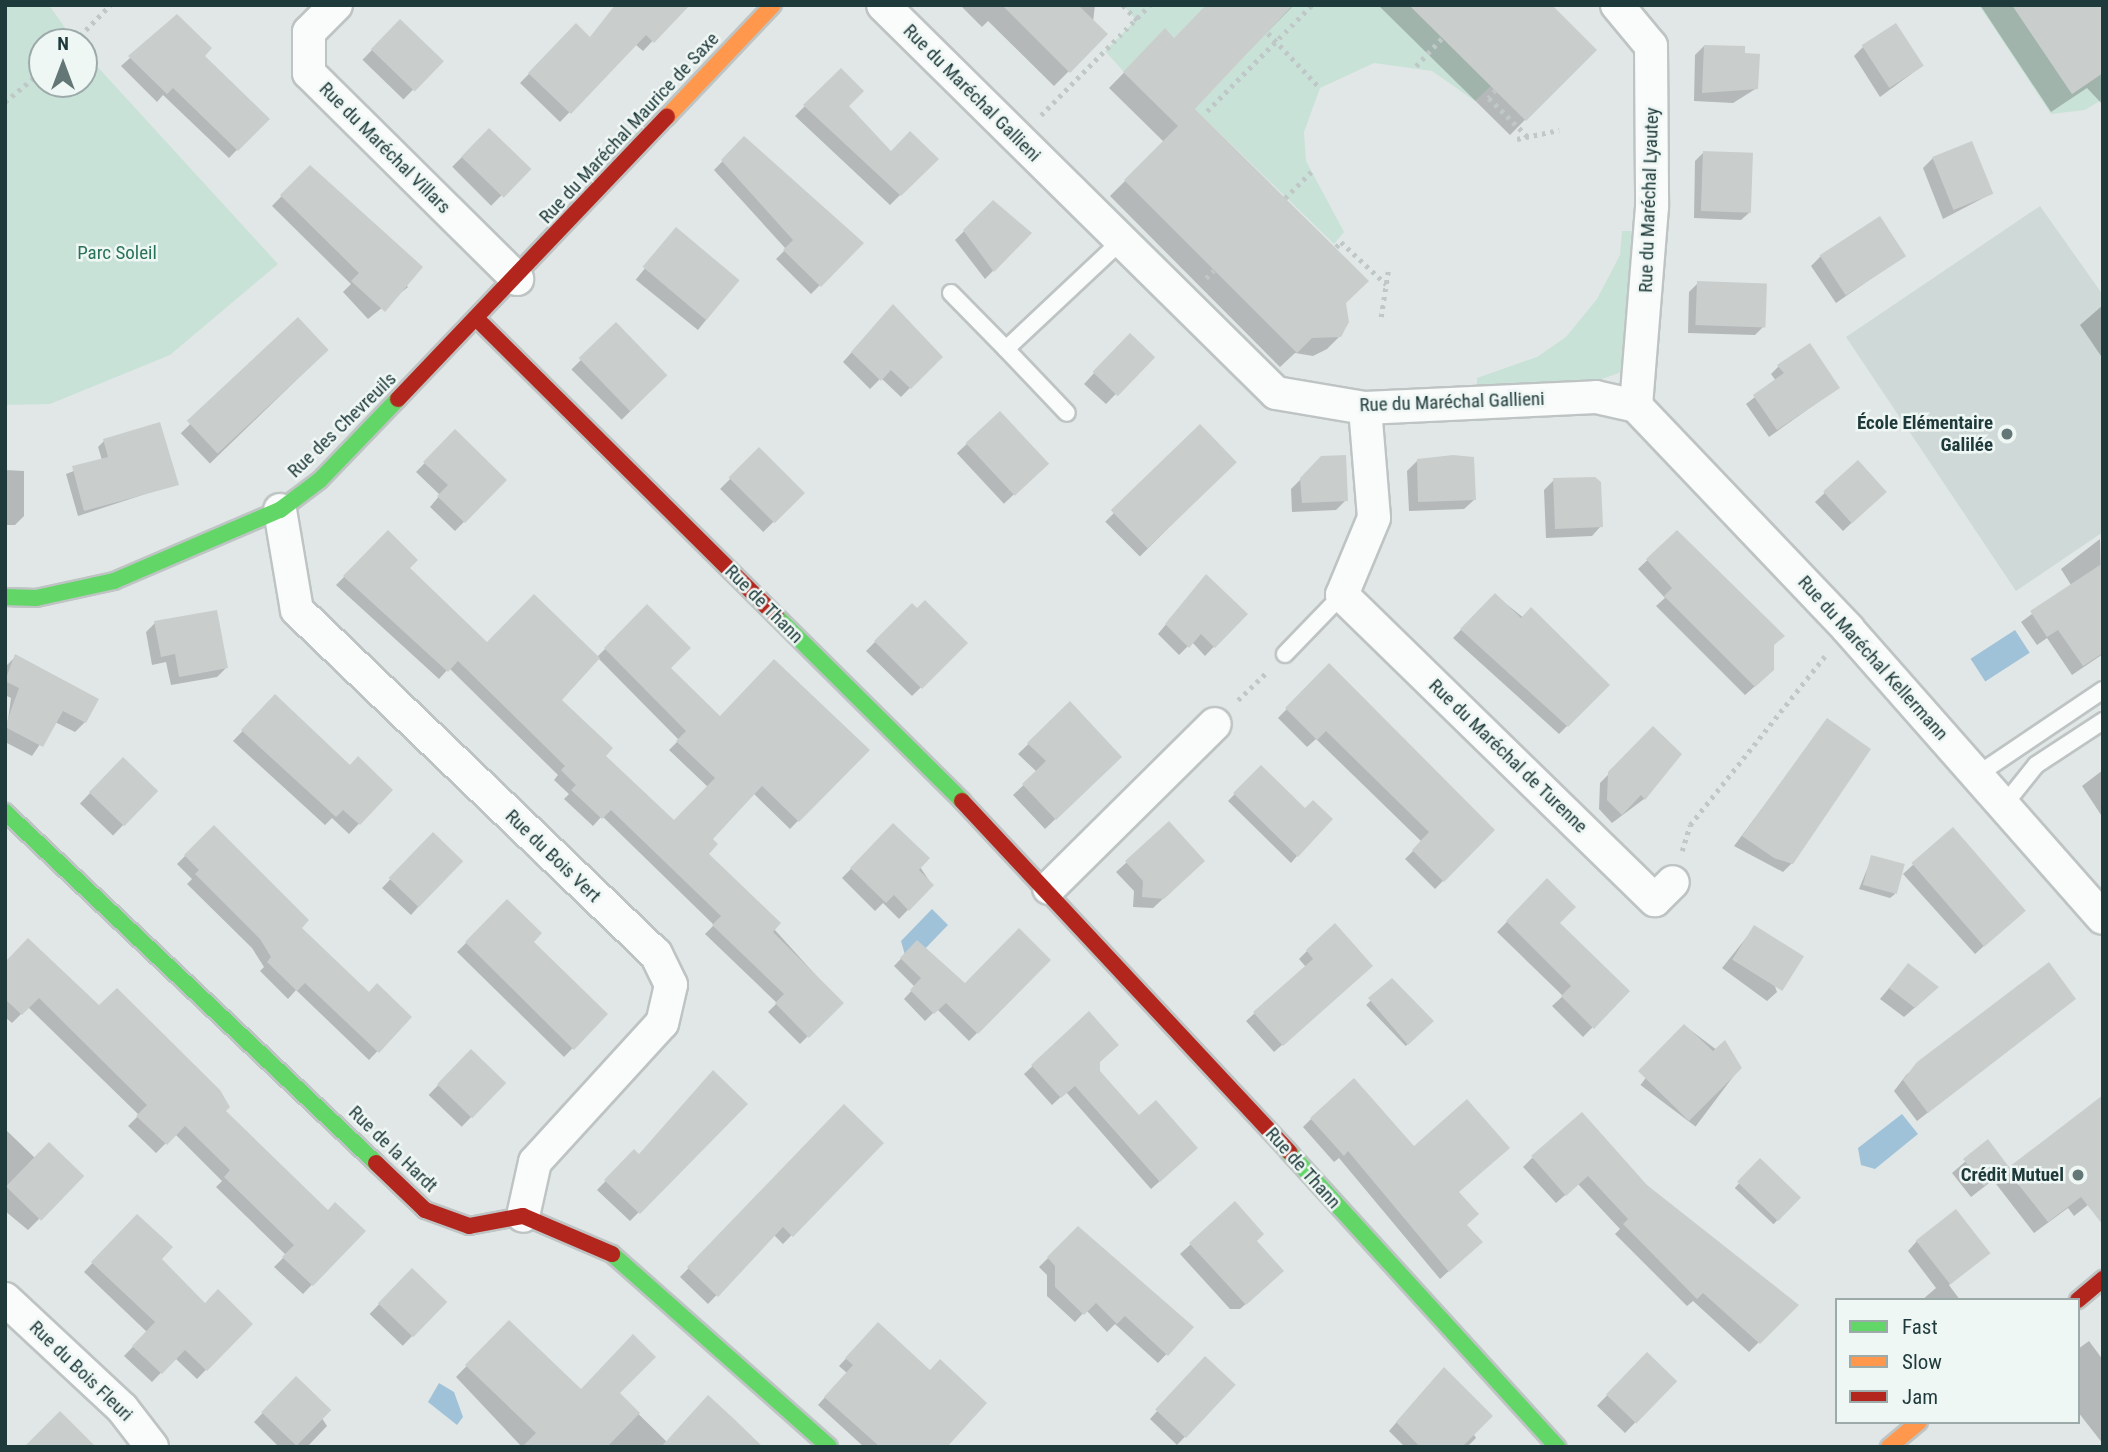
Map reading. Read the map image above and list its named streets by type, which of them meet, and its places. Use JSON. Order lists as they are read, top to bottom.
{
  "streets": {
    "street": [
      "Rue du Maréchal Gallieni",
      "Rue du Maréchal Maurice de Saxe",
      "Rue du Maréchal Villars",
      "Rue du Maréchal Lyautey",
      "Rue des Chevreuils",
      "Rue de Thann",
      "Rue du Maréchal Kellermann",
      "Rue du Maréchal de Turenne",
      "Rue du Bois Vert",
      "Rue de la Hardt",
      "Rue du Bois Fleuri"
    ]
  },
  "crossings": [
    ["Rue du Maréchal Gallieni", "Rue du Maréchal Lyautey"],
    ["Rue du Maréchal Gallieni", "Rue du Maréchal Kellermann"],
    ["Rue du Maréchal Maurice de Saxe", "Rue du Maréchal Villars"],
    ["Rue du Maréchal Maurice de Saxe", "Rue des Chevreuils"],
    ["Rue du Maréchal Villars", "Rue des Chevreuils"],
    ["Rue du Maréchal Lyautey", "Rue du Maréchal Kellermann"],
    ["Rue des Chevreuils", "Rue de Thann"],
    ["Rue des Chevreuils", "Rue du Bois Vert"],
    ["Rue du Bois Vert", "Rue de la Hardt"]
  ],
  "parks": ["Parc Soleil"],
  "places": ["École Elémentaire Galilée", "Crédit Mutuel"],
  "legend": ["Fast", "Slow", "Jam"],
  "north": "top"
}
